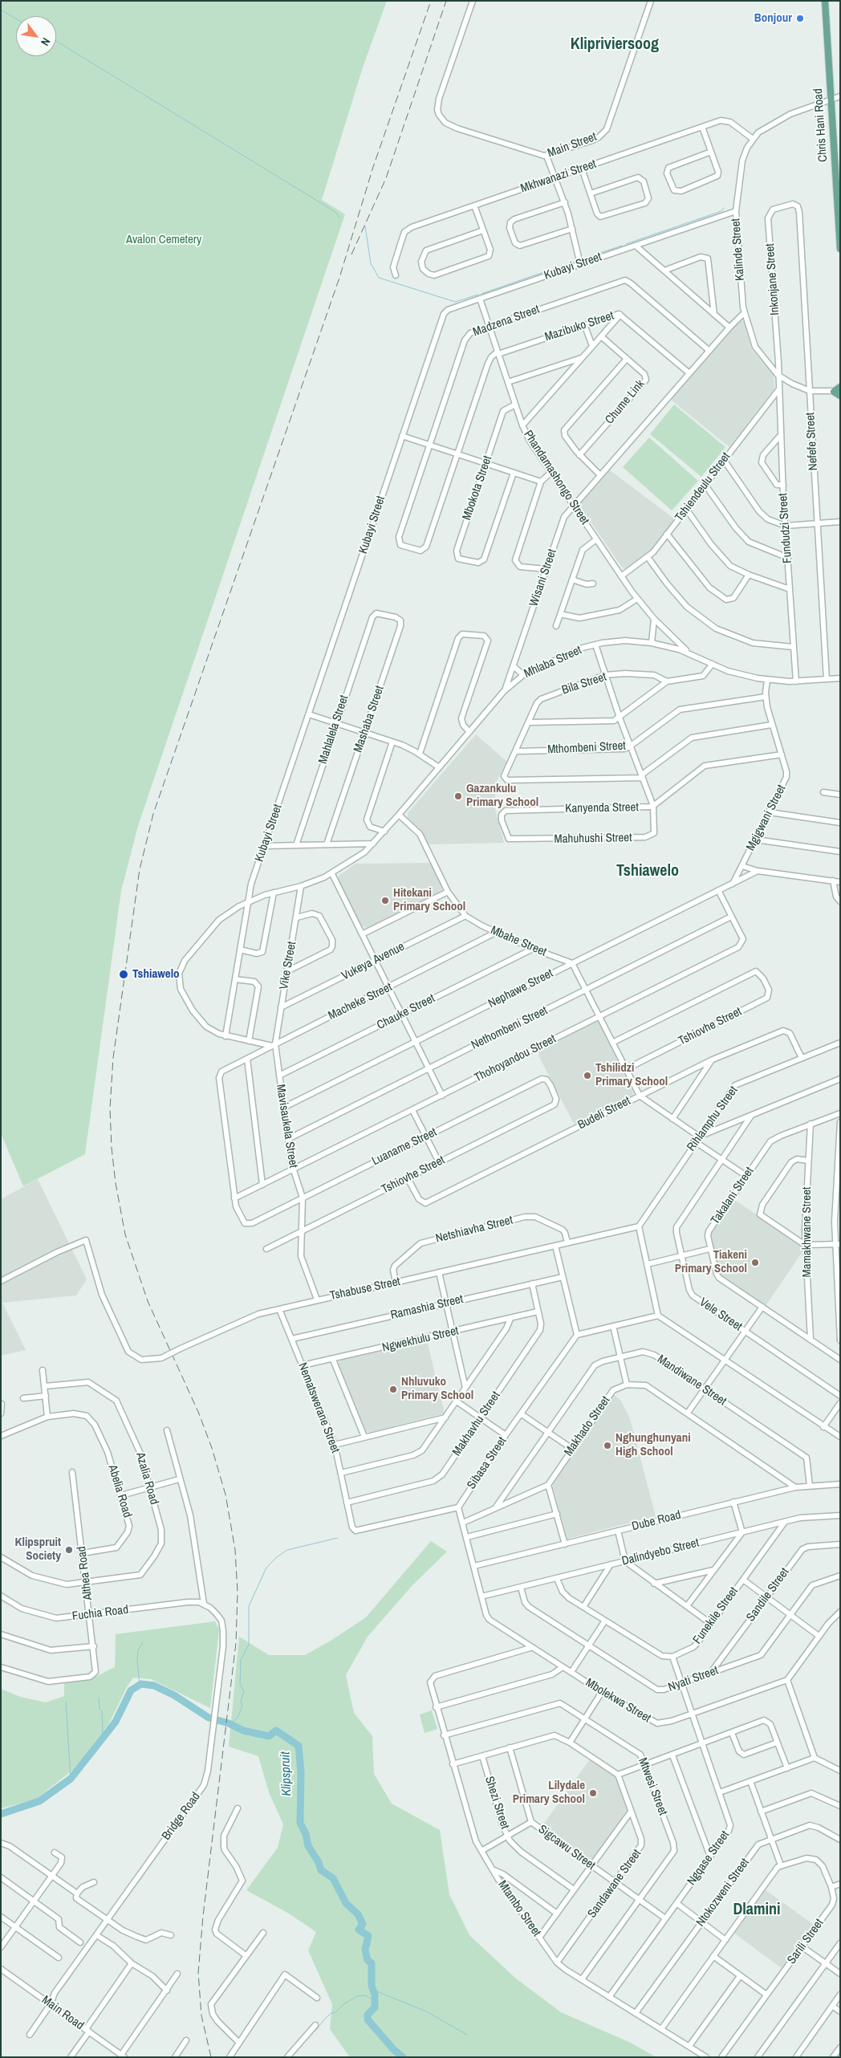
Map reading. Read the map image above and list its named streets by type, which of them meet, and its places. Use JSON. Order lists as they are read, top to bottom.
{
  "streets": {
    "main road": ["Chris Hani Road"],
    "street": [
      "Main Street",
      "Mkhwanazi Street",
      "Kalinde Street",
      "Kubayi Street",
      "Inkonjane Street",
      "Madzena Street",
      "Mazibuko Street",
      "Chume Link",
      "Nefefe Street",
      "Phandamashongo Street",
      "Tshiendeulu Street",
      "Mbokota Street",
      "Fundudzi Street",
      "Wisani Street",
      "Mhlaba Street",
      "Bila Street",
      "Mashaba Street",
      "Mahlalela Street",
      "Mthombeni Street",
      "Kanyenda Street",
      "Mgigwani Street",
      "Mahuhushi Street",
      "Mbahe Street",
      "Vukeya Avenue",
      "Vike Street",
      "Nephawe Street",
      "Macheke Street",
      "Chauke Street",
      "Tshiovhe Street",
      "Nethombeni Street",
      "Thohoyandou Street",
      "Budeli Street",
      "Rihlamphu Street",
      "Mavisaukela Street",
      "Luaname Street",
      "Takalani Street",
      "Netshiavha Street",
      "Mamakhwane Street",
      "Tshabuse Street",
      "Ramashia Street",
      "Vele Street",
      "Ngwekhulu Street",
      "Mandiwane Street",
      "Nematswerane Street",
      "Makhavhu Street",
      "Makhado Street",
      "Sibasa Street",
      "Azalia Road",
      "Abelia Road",
      "Dube Road",
      "Dalindyebo Street",
      "Althea Road",
      "Sandile Street",
      "Fuchia Road",
      "Funekile Street",
      "Nyati Street",
      "Mbolekwa Street",
      "Mtwesi Street",
      "Shezi Street",
      "Bridge Road",
      "Sigcawu Street",
      "Ngqase Street",
      "Sandawane Street",
      "Ntokozweni Street",
      "Mtambo Street",
      "Sarili Street",
      "Main Road"
    ]
  },
  "crossings": [
    ["Chris Hani Road", "Kalinde Street"],
    ["Mkhwanazi Street", "Kalinde Street"],
    ["Kalinde Street", "Kubayi Street"],
    ["Kalinde Street", "Inkonjane Street"],
    ["Kalinde Street", "Nefefe Street"],
    ["Kalinde Street", "Fundudzi Street"],
    ["Kalinde Street", "Wisani Street"],
    ["Kubayi Street", "Phandamashongo Street"],
    ["Kubayi Street", "Mhlaba Street"],
    ["Inkonjane Street", "Nefefe Street"],
    ["Inkonjane Street", "Fundudzi Street"],
    ["Madzena Street", "Phandamashongo Street"],
    ["Madzena Street", "Wisani Street"],
    ["Mazibuko Street", "Phandamashongo Street"],
    ["Mazibuko Street", "Wisani Street"],
    ["Nefefe Street", "Mhlaba Street"],
    ["Phandamashongo Street", "Tshiendeulu Street"],
    ["Phandamashongo Street", "Mbokota Street"],
    ["Phandamashongo Street", "Wisani Street"],
    ["Phandamashongo Street", "Mhlaba Street"],
    ["Tshiendeulu Street", "Fundudzi Street"],
    ["Fundudzi Street", "Mhlaba Street"],
    ["Wisani Street", "Mhlaba Street"],
    ["Mhlaba Street", "Bila Street"],
    ["Mhlaba Street", "Mgigwani Street"],
    ["Mhlaba Street", "Mbahe Street"],
    ["Mhlaba Street", "Vike Street"],
    ["Mhlaba Street", "Macheke Street"],
    ["Mhlaba Street", "Mavisaukela Street"],
    ["Bila Street", "Mthombeni Street"],
    ["Mashaba Street", "Mahlalela Street"],
    ["Mthombeni Street", "Mgigwani Street"],
    ["Kanyenda Street", "Mgigwani Street"],
    ["Kanyenda Street", "Mahuhushi Street"],
    ["Mgigwani Street", "Nephawe Street"],
    ["Mbahe Street", "Vukeya Avenue"],
    ["Mbahe Street", "Nephawe Street"],
    ["Mbahe Street", "Macheke Street"],
    ["Mbahe Street", "Chauke Street"],
    ["Vukeya Avenue", "Vike Street"],
    ["Vike Street", "Macheke Street"],
    ["Vike Street", "Mavisaukela Street"],
    ["Nephawe Street", "Thohoyandou Street"],
    ["Nephawe Street", "Mavisaukela Street"],
    ["Macheke Street", "Thohoyandou Street"],
    ["Macheke Street", "Mavisaukela Street"],
    ["Macheke Street", "Luaname Street"],
    ["Chauke Street", "Mavisaukela Street"],
    ["Tshiovhe Street", "Budeli Street"],
    ["Tshiovhe Street", "Mavisaukela Street"],
    ["Tshiovhe Street", "Luaname Street"],
    ["Nethombeni Street", "Thohoyandou Street"],
    ["Nethombeni Street", "Mavisaukela Street"],
    ["Thohoyandou Street", "Mavisaukela Street"],
    ["Thohoyandou Street", "Luaname Street"],
    ["Budeli Street", "Rihlamphu Street"],
    ["Rihlamphu Street", "Tshabuse Street"],
    ["Mavisaukela Street", "Luaname Street"],
    ["Mavisaukela Street", "Tshabuse Street"],
    ["Takalani Street", "Mamakhwane Street"],
    ["Netshiavha Street", "Tshabuse Street"],
    ["Tshabuse Street", "Nematswerane Street"],
    ["Ramashia Street", "Nematswerane Street"],
    ["Ramashia Street", "Makhavhu Street"],
    ["Ngwekhulu Street", "Nematswerane Street"],
    ["Ngwekhulu Street", "Makhavhu Street"],
    ["Mandiwane Street", "Dube Road"],
    ["Nematswerane Street", "Makhavhu Street"],
    ["Nematswerane Street", "Sibasa Street"],
    ["Nematswerane Street", "Mbolekwa Street"],
    ["Sibasa Street", "Mbolekwa Street"],
    ["Azalia Road", "Althea Road"],
    ["Abelia Road", "Althea Road"],
    ["Dube Road", "Mbolekwa Street"],
    ["Dalindyebo Street", "Funekile Street"],
    ["Dalindyebo Street", "Nyati Street"],
    ["Dalindyebo Street", "Mbolekwa Street"],
    ["Althea Road", "Fuchia Road"],
    ["Sandile Street", "Nyati Street"],
    ["Fuchia Road", "Bridge Road"],
    ["Funekile Street", "Ngqase Street"],
    ["Nyati Street", "Ngqase Street"],
    ["Mbolekwa Street", "Ngqase Street"],
    ["Mbolekwa Street", "Mtambo Street"],
    ["Mtwesi Street", "Sigcawu Street"],
    ["Mtwesi Street", "Mtambo Street"],
    ["Bridge Road", "Main Road"],
    ["Sigcawu Street", "Ngqase Street"],
    ["Sigcawu Street", "Sandawane Street"],
    ["Ngqase Street", "Mtambo Street"],
    ["Sandawane Street", "Mtambo Street"],
    ["Ntokozweni Street", "Mtambo Street"]
  ],
  "districts": ["Klipriviersoog", "Tshiawelo", "Dlamini"],
  "water": ["Klipspruit"],
  "parks": ["Avalon Cemetery"],
  "places": [
    "Bonjour",
    "Gazankulu Primary School",
    "Hitekani Primary School",
    "Tshiawelo",
    "Tshilidzi Primary School",
    "Tiakeni Primary School",
    "Nhluvuko Primary School",
    "Nghunghunyani High School",
    "Klipspruit Society",
    "Lilydale Primary School"
  ],
  "north": "bottom right"
}
